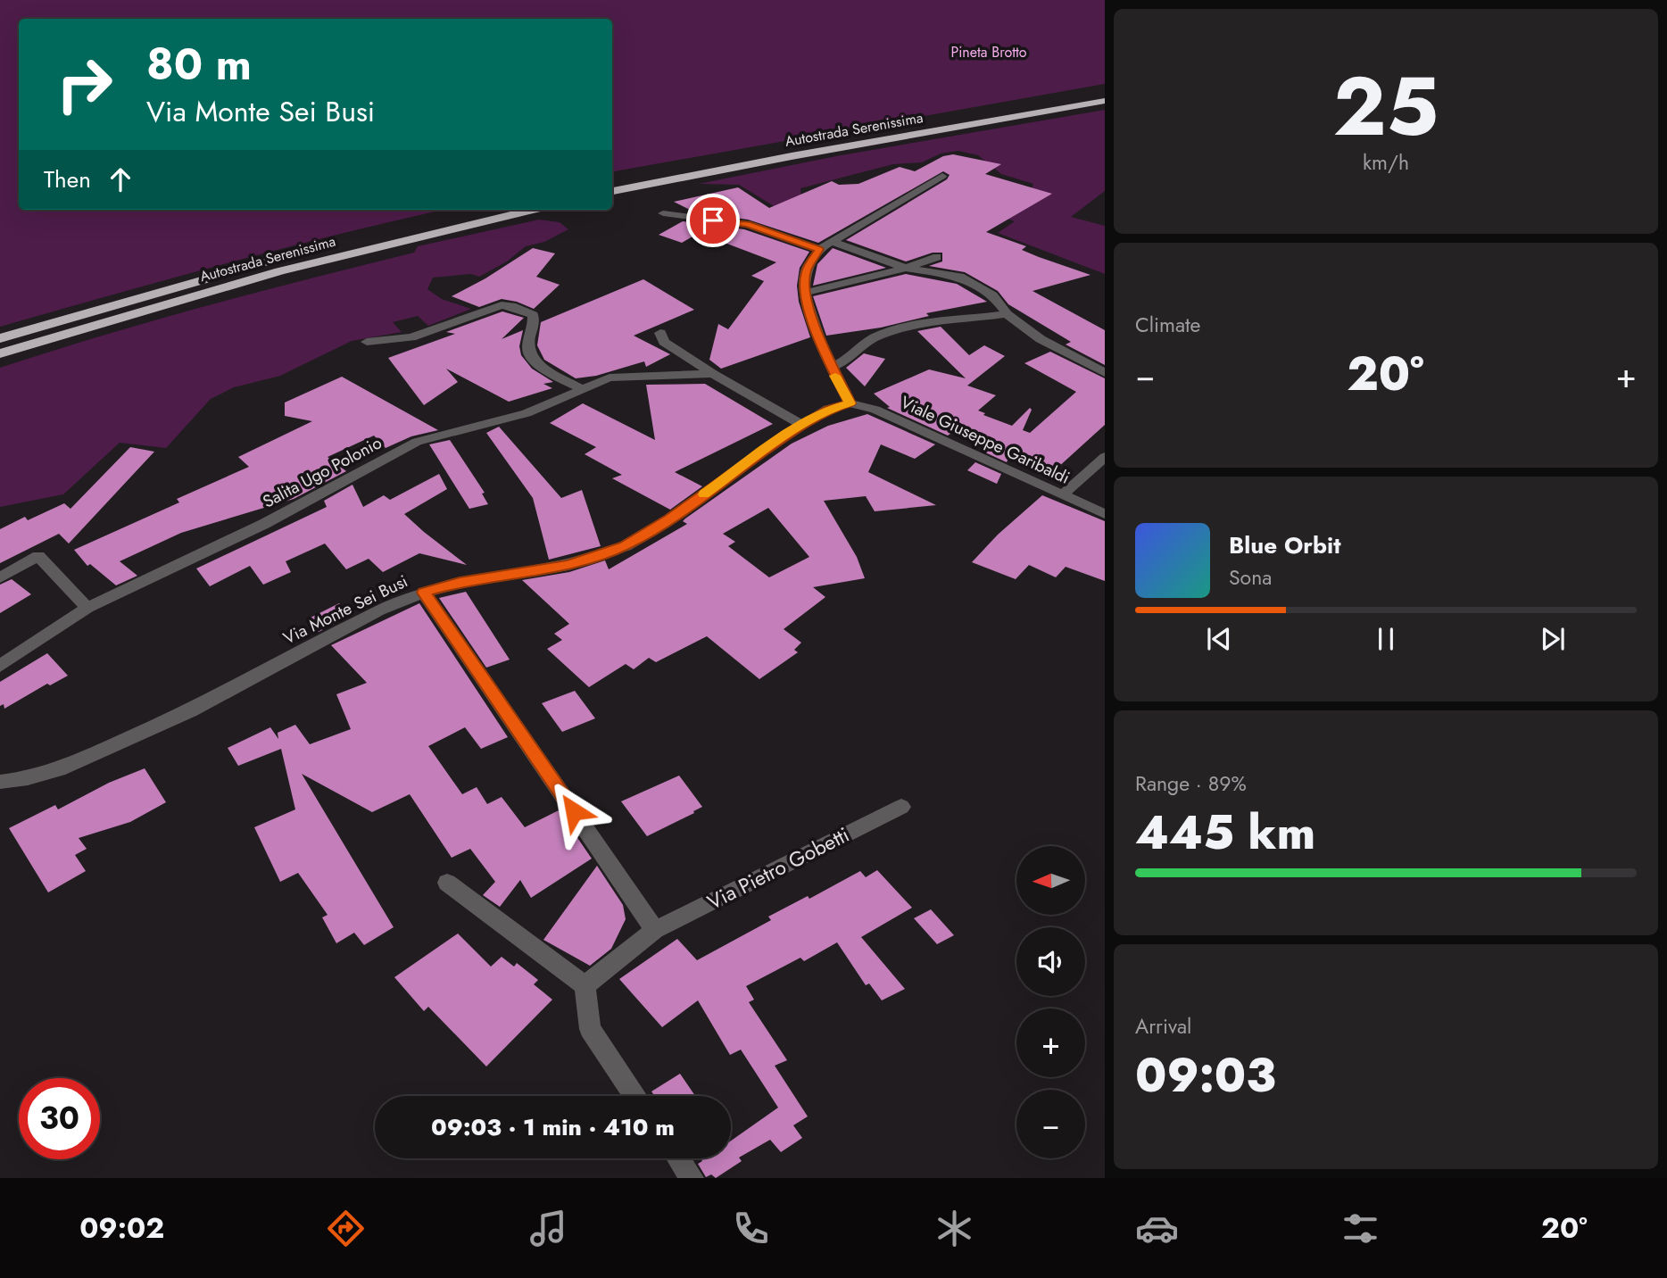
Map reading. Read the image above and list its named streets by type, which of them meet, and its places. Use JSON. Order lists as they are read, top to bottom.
{
  "streets": {
    "highway": ["Autostrada Serenissima"],
    "street": [
      "Viale Giuseppe Garibaldi",
      "Salita Ugo Polonio",
      "Via Monte Sei Busi",
      "Via Pietro Gobetti"
    ]
  },
  "crossings": [
    ["Viale Giuseppe Garibaldi", "Via Monte Sei Busi"]
  ],
  "parks": ["Pineta Brotto"],
  "north": "left",
  "page": {
    "tile": [
      ["25", "km/h"],
      "Climate",
      ["Range · 89%", "445 km"],
      ["Arrival", "09:03"]
    ],
    "turn": ["80 m", "Via Monte Sei Busi"],
    "then": "Then",
    "heat": ["−", "20°", "+"],
    "song": ["Blue Orbit", "Sona"],
    "map_buttons": ["+", "−"],
    "limit": "30",
    "trip": "09:03 · 1 min · 410 m",
    "tabs": ["09:02", "20°"]
  }
}
